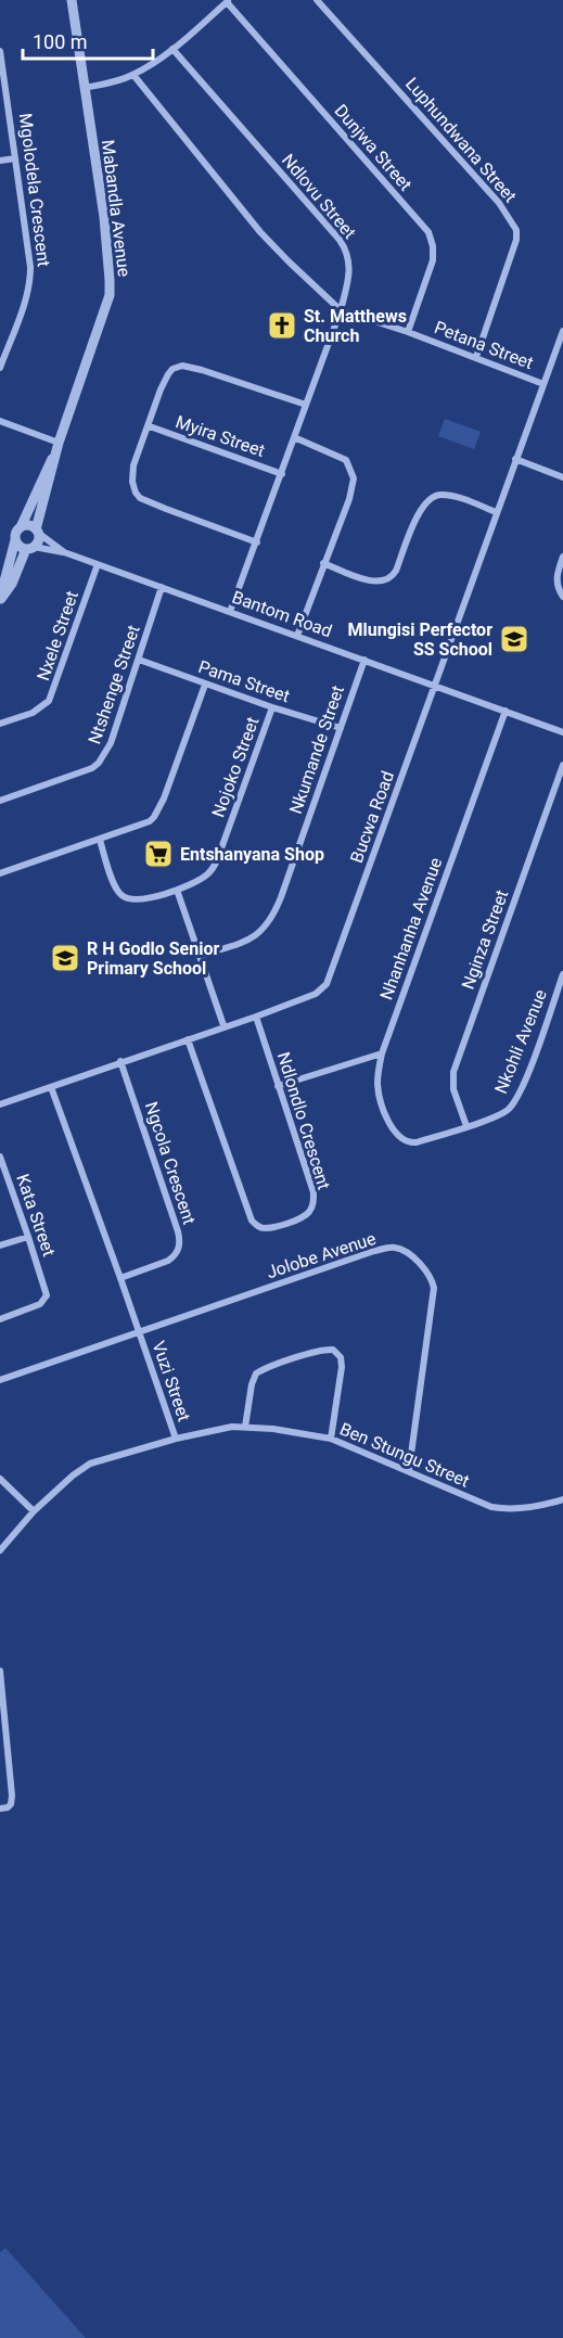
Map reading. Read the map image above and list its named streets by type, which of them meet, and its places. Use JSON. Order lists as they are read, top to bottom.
{
  "streets": {
    "street": [
      "Luphundwana Street",
      "Dunjwa Street",
      "Mgolodela Crescent",
      "Ndlovu Street",
      "Mabandla Avenue",
      "Petana Street",
      "Myira Street",
      "Bantom Road",
      "Nxele Street",
      "Pama Street",
      "Ntshenge Street",
      "Nkumande Street",
      "Nojoko Street",
      "Bucwa Road",
      "Nhanhanha Avenue",
      "Nginza Street",
      "Nkohli Avenue",
      "Ndlondlo Crescent",
      "Ngcola Crescent",
      "Kata Street",
      "Jolobe Avenue",
      "Vuzi Street",
      "Ben Stungu Street"
    ]
  },
  "crossings": [
    ["Luphundwana Street", "Petana Street"],
    ["Dunjwa Street", "Petana Street"],
    ["Ndlovu Street", "Petana Street"],
    ["Ndlovu Street", "Myira Street"],
    ["Ndlovu Street", "Bantom Road"],
    ["Mabandla Avenue", "Bantom Road"],
    ["Petana Street", "Bucwa Road"],
    ["Bantom Road", "Nxele Street"],
    ["Bantom Road", "Ntshenge Street"],
    ["Bantom Road", "Nkumande Street"],
    ["Bantom Road", "Bucwa Road"],
    ["Bantom Road", "Nhanhanha Avenue"],
    ["Pama Street", "Ntshenge Street"],
    ["Pama Street", "Nkumande Street"],
    ["Pama Street", "Nojoko Street"],
    ["Bucwa Road", "Ndlondlo Crescent"],
    ["Bucwa Road", "Ngcola Crescent"],
    ["Nhanhanha Avenue", "Nkohli Avenue"],
    ["Nginza Street", "Nkohli Avenue"],
    ["Jolobe Avenue", "Vuzi Street"],
    ["Jolobe Avenue", "Ben Stungu Street"],
    ["Vuzi Street", "Ben Stungu Street"]
  ],
  "places": {
    "church": ["St. Matthews Church"],
    "school or university": ["Mlungisi Perfector SS School", "R H Godlo Senior Primary School"],
    "supermarket": ["Entshanyana Shop"]
  },
  "scale_bar": "100 m"
}
